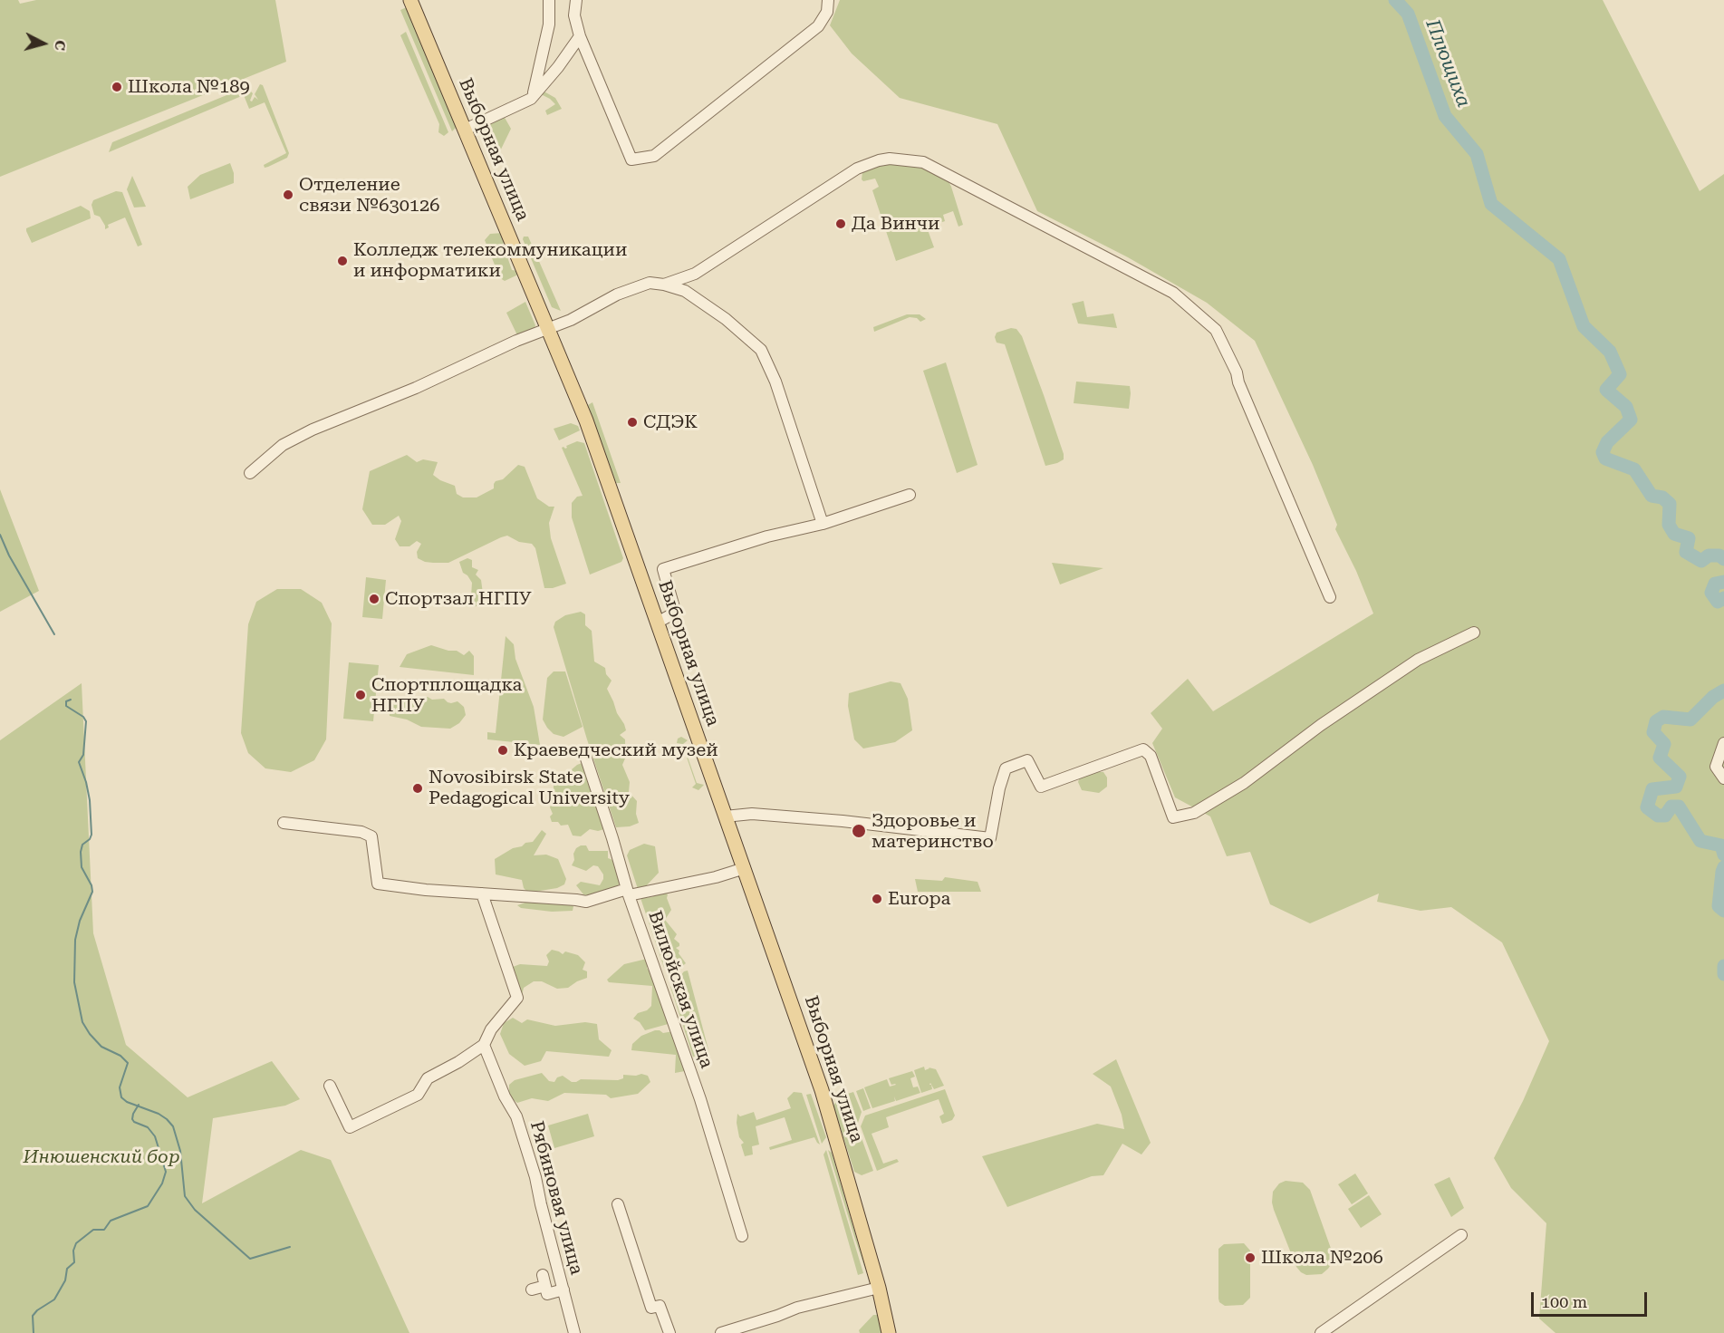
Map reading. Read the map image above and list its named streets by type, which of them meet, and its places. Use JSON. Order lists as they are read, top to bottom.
{
  "streets": {
    "main road": ["Выборная улица"],
    "street": ["Вилюйская улица", "Рябиновая улица"]
  },
  "water": ["Плющиха"],
  "parks": ["Инюшенский бор"],
  "places": [
    "Школа №189",
    "Отделение связи №630126",
    "Да Винчи",
    "Колледж телекоммуникации и информатики",
    "СДЭК",
    "Спортзал НГПУ",
    "Спортплощадка НГПУ",
    "Краеведческий музей",
    "Novosibirsk State Pedagogical University",
    "Здоровье и материнство",
    "Europa",
    "Школа №206"
  ],
  "scale_bar": "100 m",
  "north": "right"
}
